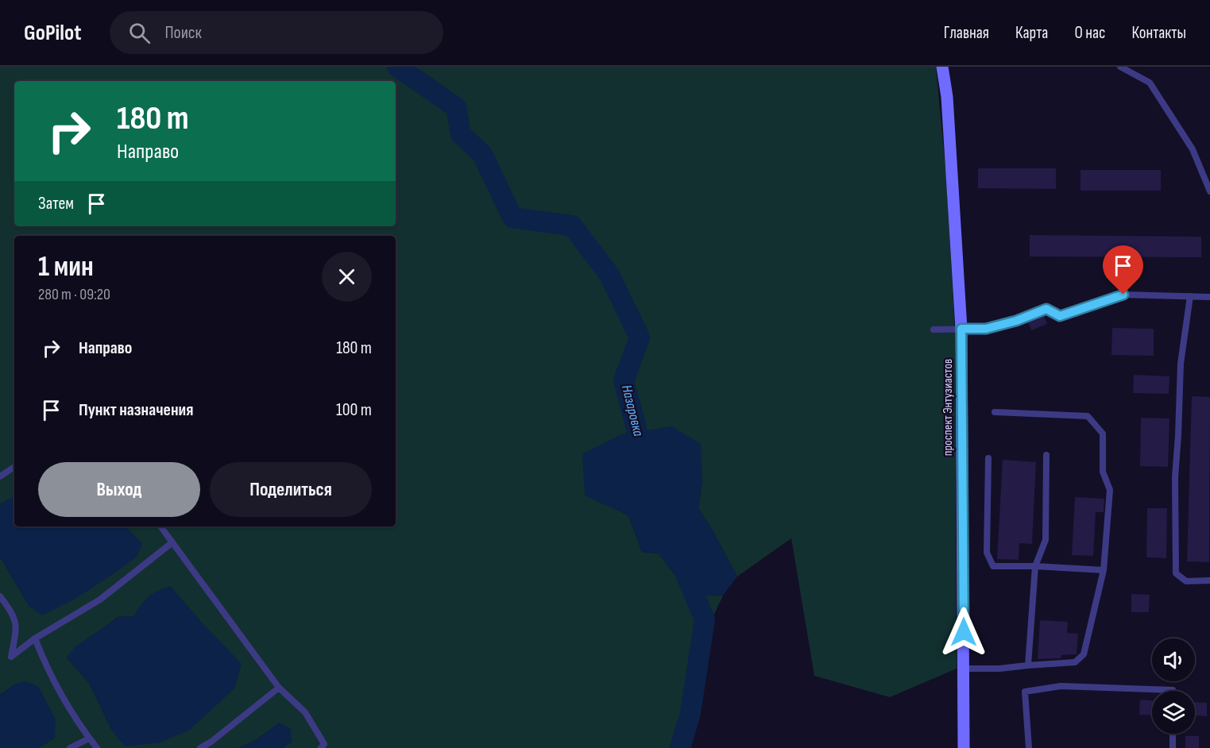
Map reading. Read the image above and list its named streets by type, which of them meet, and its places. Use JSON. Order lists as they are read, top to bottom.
{
  "streets": {
    "street": ["проспект Энтузиастов"]
  },
  "water": ["Назаровка"],
  "page": {
    "header": "GoPilot",
    "search": "Поиск",
    "nav": [
      "Главная",
      "Карта",
      "О нас",
      "Контакты"
    ],
    "turn": ["180 m", "Направо"],
    "then": "Затем",
    "heading": ["1 мин", "280 m · 09:20"],
    "list": [
      {
        "name": "Направо",
        "value": "180 m"
      },
      {
        "name": "Пункт назначения",
        "value": "100 m"
      }
    ],
    "buttons": ["Выход", "Поделиться"]
  }
}
